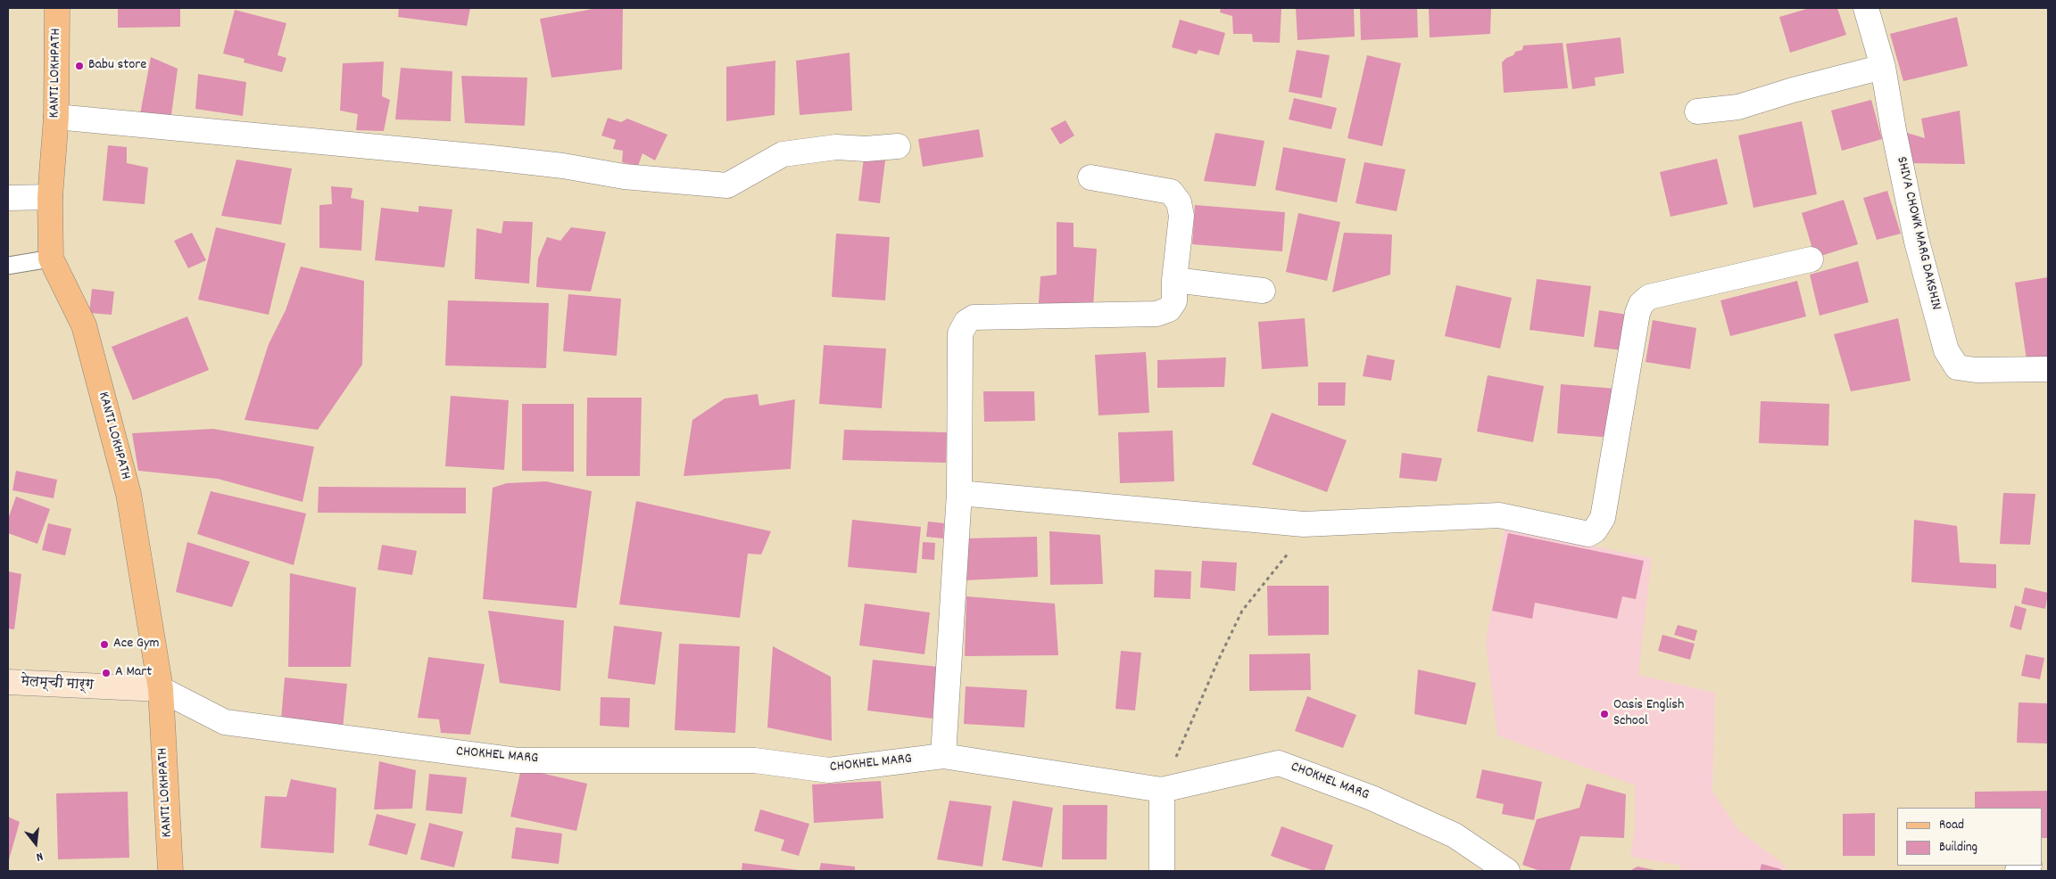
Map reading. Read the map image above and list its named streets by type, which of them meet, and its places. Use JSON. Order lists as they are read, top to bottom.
{
  "streets": {
    "main road": ["KANTI LOKHPATH", "मेलम्ची मार्ग"],
    "street": ["SHIVA CHOWK MARG DAKSHIN", "CHOKHEL MARG"]
  },
  "crossings": [
    ["KANTI LOKHPATH", "मेलम्ची मार्ग"],
    ["KANTI LOKHPATH", "CHOKHEL MARG"],
    ["मेलम्ची मार्ग", "CHOKHEL MARG"]
  ],
  "places": [
    "Babu store",
    "Ace Gym",
    "A Mart",
    "Oasis English School"
  ],
  "legend": ["Road", "Building"],
  "north": "bottom"
}
